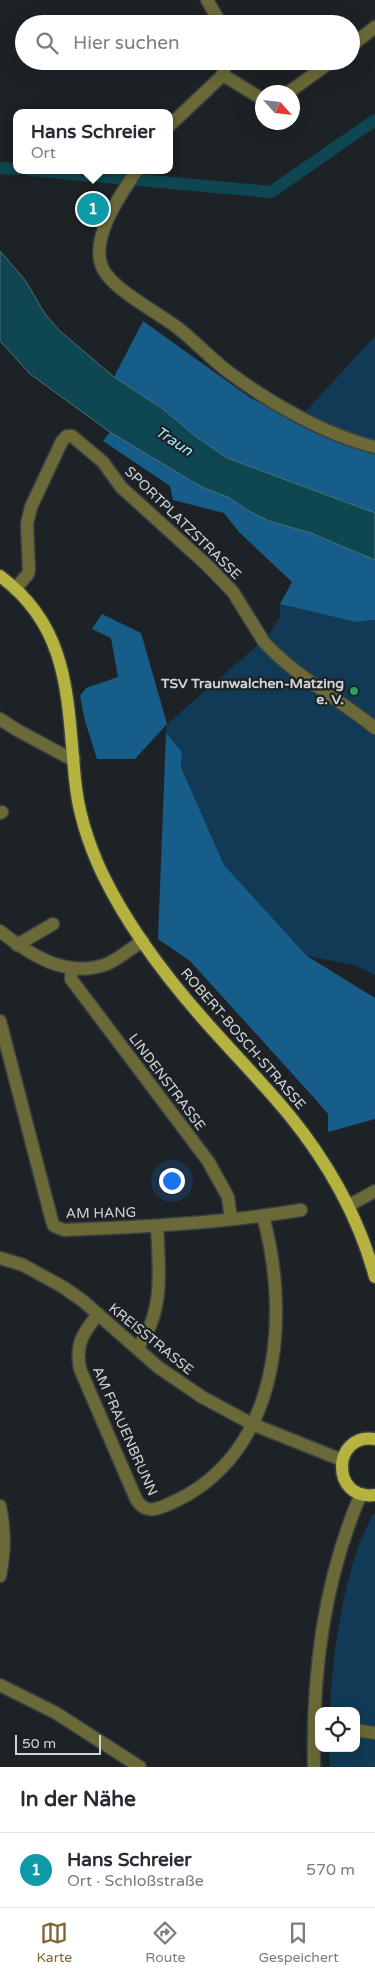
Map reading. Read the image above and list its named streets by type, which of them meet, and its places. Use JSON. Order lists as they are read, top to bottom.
{
  "streets": {
    "main road": ["ROBERT-BOSCH-STRASSE"],
    "street": [
      "SPORTPLATZSTRASSE",
      "LINDENSTRASSE",
      "AM HANG",
      "KREISSTRASSE",
      "AM FRAUENBRUNN"
    ]
  },
  "crossings": [
    ["SPORTPLATZSTRASSE", "ROBERT-BOSCH-STRASSE"],
    ["LINDENSTRASSE", "AM HANG"],
    ["AM HANG", "AM FRAUENBRUNN"],
    ["KREISSTRASSE", "AM FRAUENBRUNN"]
  ],
  "water": ["Traun"],
  "places": ["TSV Traunwalchen-Matzing e. V."],
  "scale_bar": "50 m",
  "north": "bottom right",
  "page": {
    "search": "Hier suchen",
    "popup": ["Hans Schreier", "Ort"],
    "pins": "1",
    "scale": "50 m",
    "heading": "In der Nähe",
    "list": [
      {
        "mark": "1",
        "name": "Hans Schreier",
        "note": "Ort · Schloßstraße",
        "value": "570 m"
      }
    ],
    "nav": ["Karte", "Route", "Gespeichert"]
  }
}
